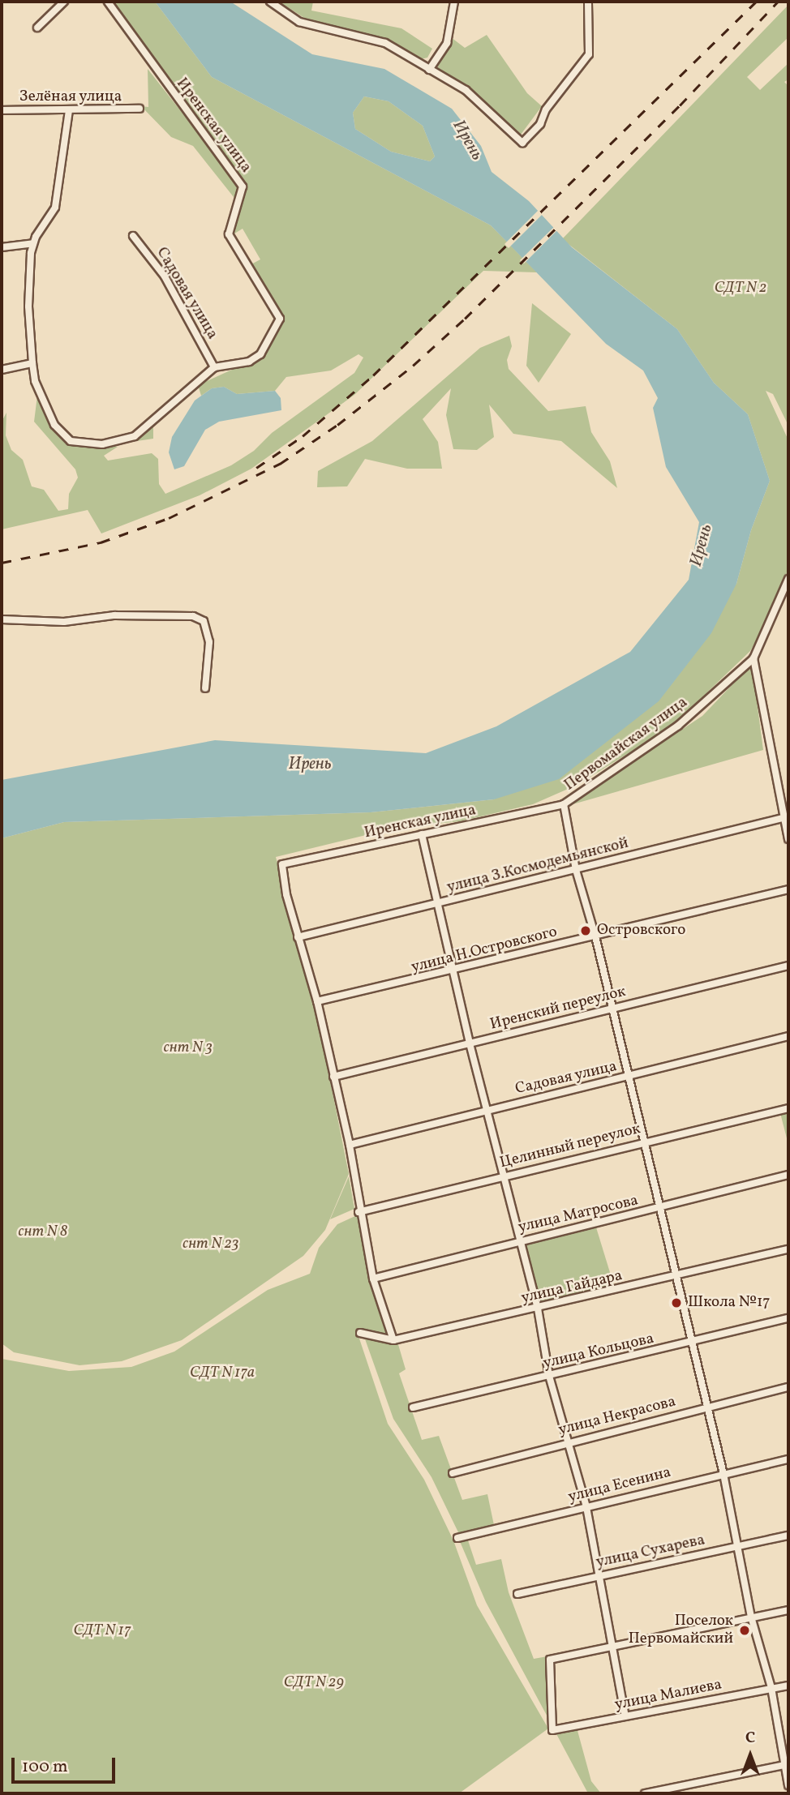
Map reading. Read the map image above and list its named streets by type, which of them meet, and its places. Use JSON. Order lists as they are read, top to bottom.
{
  "streets": {
    "street": [
      "Зелёная улица",
      "Иренская улица",
      "Садовая улица",
      "Первомайская улица",
      "улица З.Космодемьянской",
      "улица Н.Островского",
      "Иренский переулок",
      "Целинный переулок",
      "улица Матросова",
      "улица Гайдара",
      "улица Кольцова",
      "улица Некрасова",
      "улица Есенина",
      "улица Сухарева",
      "улица Малиева"
    ]
  },
  "crossings": [
    ["Иренская улица", "Садовая улица"],
    ["Иренская улица", "Первомайская улица"],
    ["Иренская улица", "улица З.Космодемьянской"]
  ],
  "water": ["Ирень"],
  "parks": [
    "СДТ N 2",
    "снт N 3",
    "снт N 8",
    "снт N 23",
    "СДТ N 17а",
    "СДТ N 17",
    "СДТ N 29"
  ],
  "places": ["Островского", "Школа №17", "Поселок Первомайский"],
  "scale_bar": "100 m",
  "north": "top"
}
